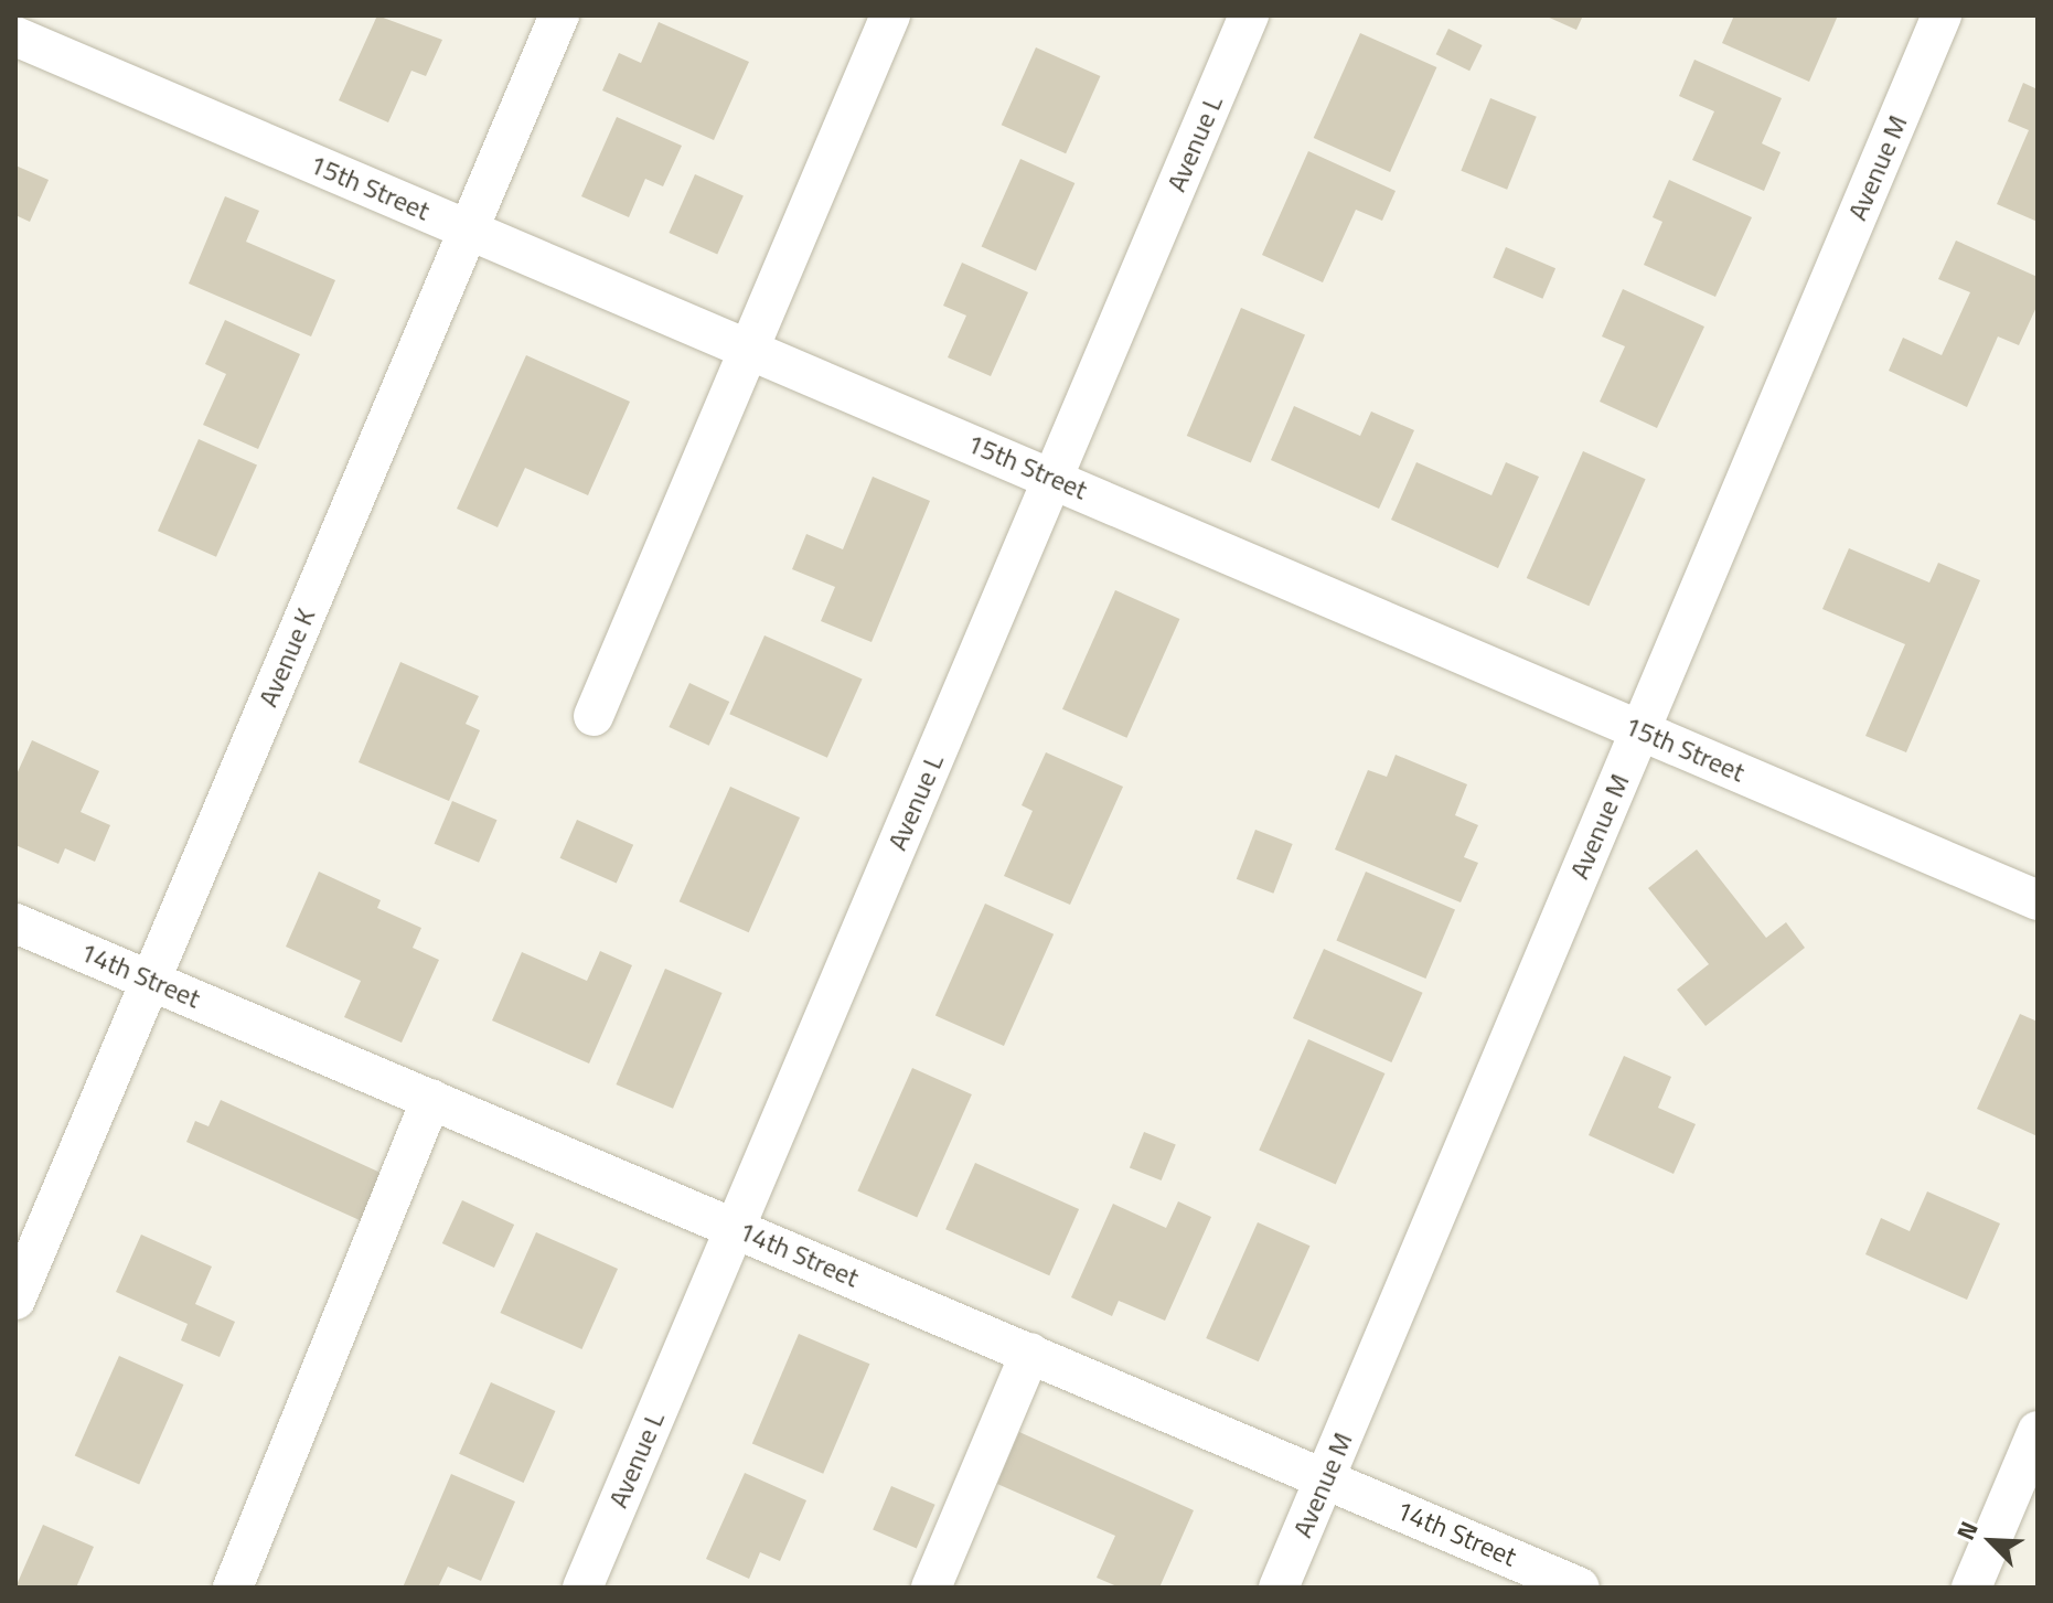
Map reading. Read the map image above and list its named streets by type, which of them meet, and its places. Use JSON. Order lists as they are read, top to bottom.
{
  "streets": {
    "street": [
      "Avenue L",
      "Avenue M",
      "15th Street",
      "Avenue K",
      "14th Street"
    ]
  },
  "crossings": [
    ["Avenue L", "15th Street"],
    ["Avenue L", "14th Street"],
    ["Avenue M", "15th Street"],
    ["Avenue M", "14th Street"],
    ["15th Street", "Avenue K"],
    ["Avenue K", "14th Street"]
  ],
  "north": "top left"
}
